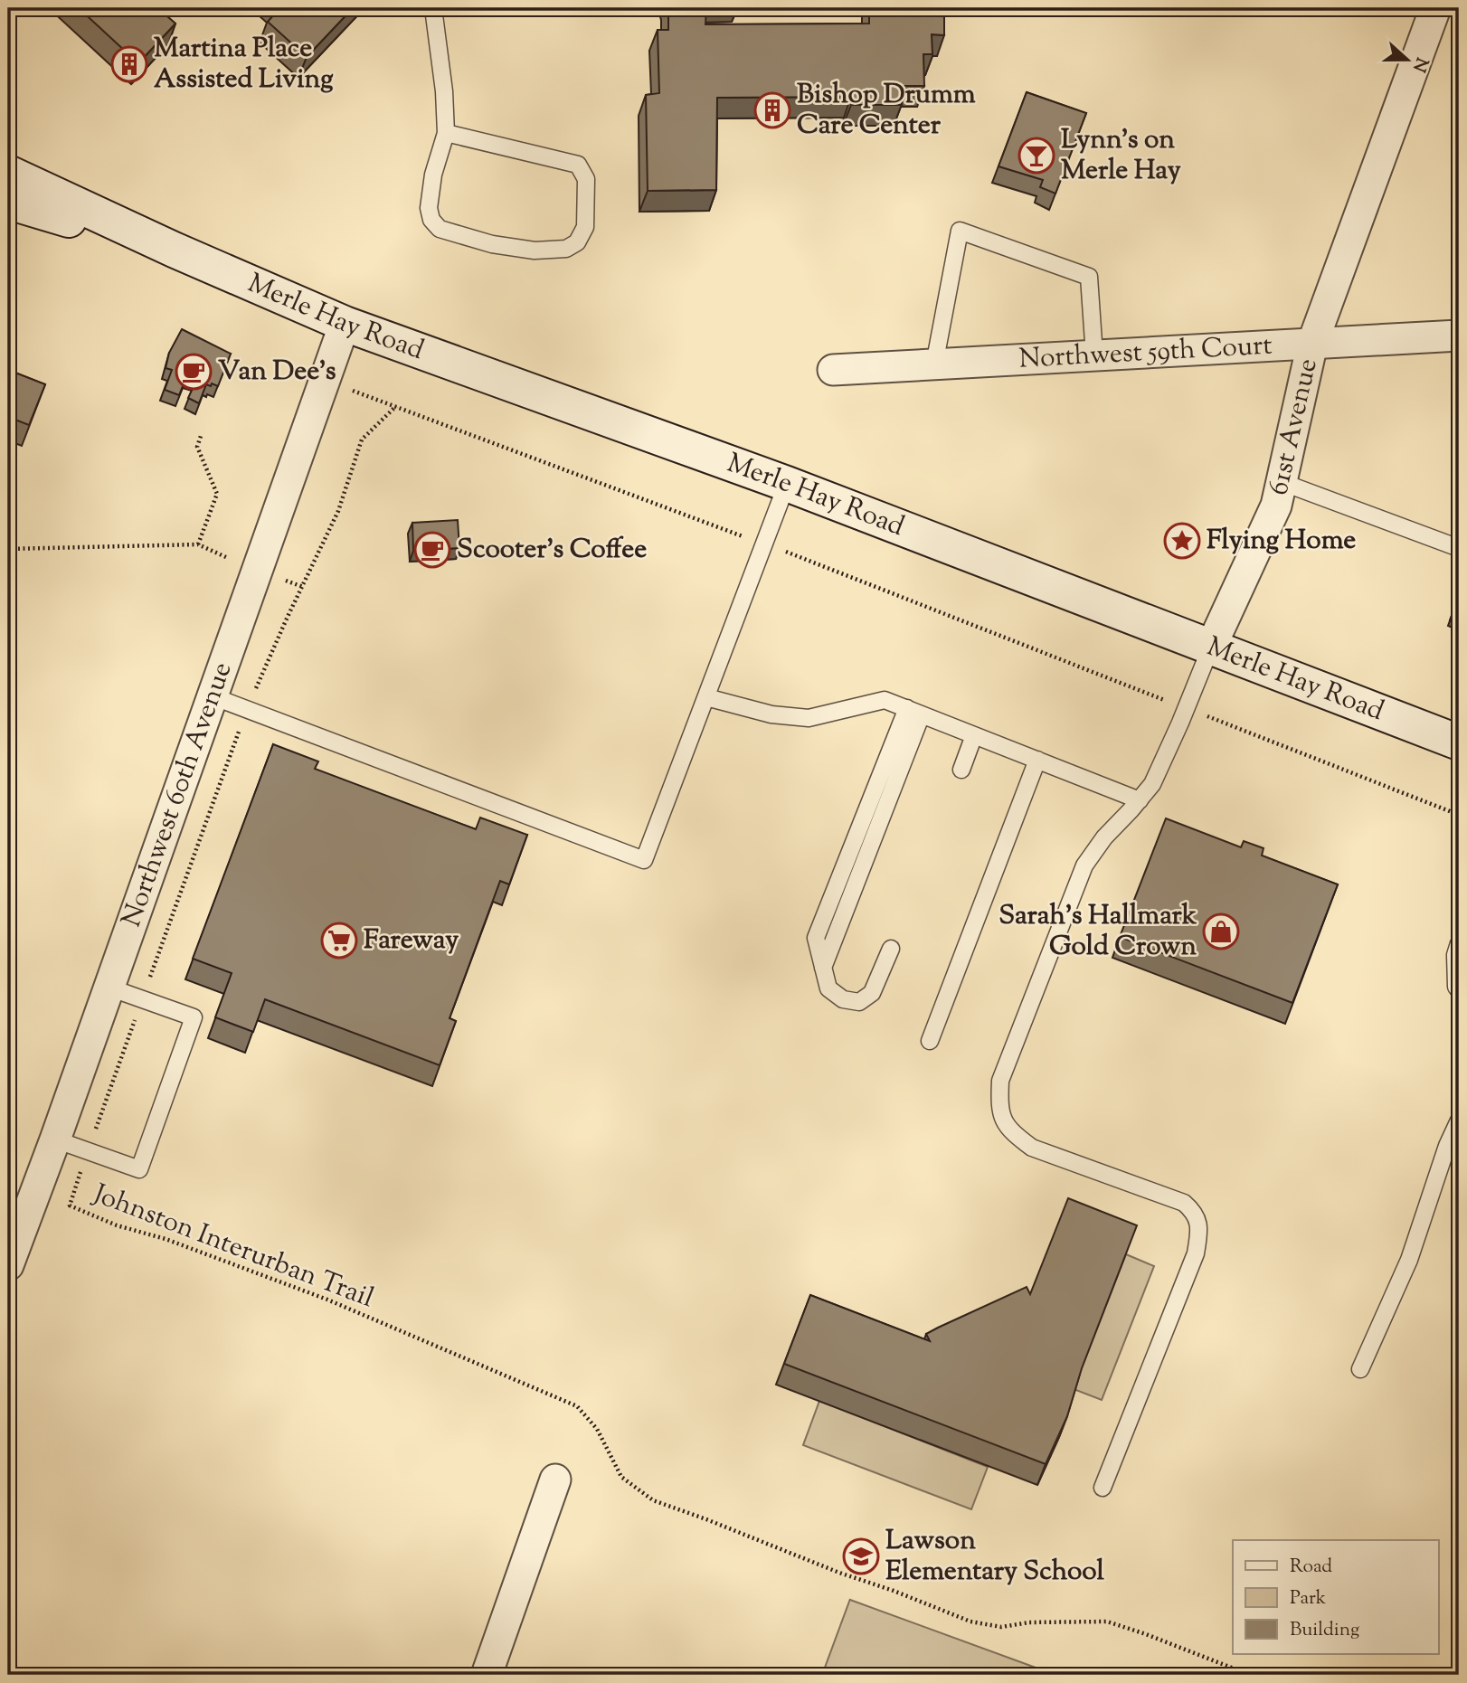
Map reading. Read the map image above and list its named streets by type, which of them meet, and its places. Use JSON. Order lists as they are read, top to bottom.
{
  "streets": {
    "main road": ["Merle Hay Road"],
    "street": ["Northwest 59th Court", "61st Avenue", "Northwest 60th Avenue"],
    "path": ["Johnston Interurban Trail"]
  },
  "crossings": [
    ["Merle Hay Road", "61st Avenue"],
    ["Merle Hay Road", "Northwest 60th Avenue"],
    ["Northwest 59th Court", "61st Avenue"]
  ],
  "places": {
    "building": ["Martina Place Assisted Living", "Bishop Drumm Care Center"],
    "bar": ["Lynn's on Merle Hay"],
    "cafe": ["Van Dee's", "Scooter's Coffee"],
    "place": ["Flying Home"],
    "shop": ["Sarah's Hallmark Gold Crown"],
    "supermarket": ["Fareway"],
    "school or university": ["Lawson Elementary School"]
  },
  "legend": ["Road", "Park", "Building"],
  "north": "right"
}
